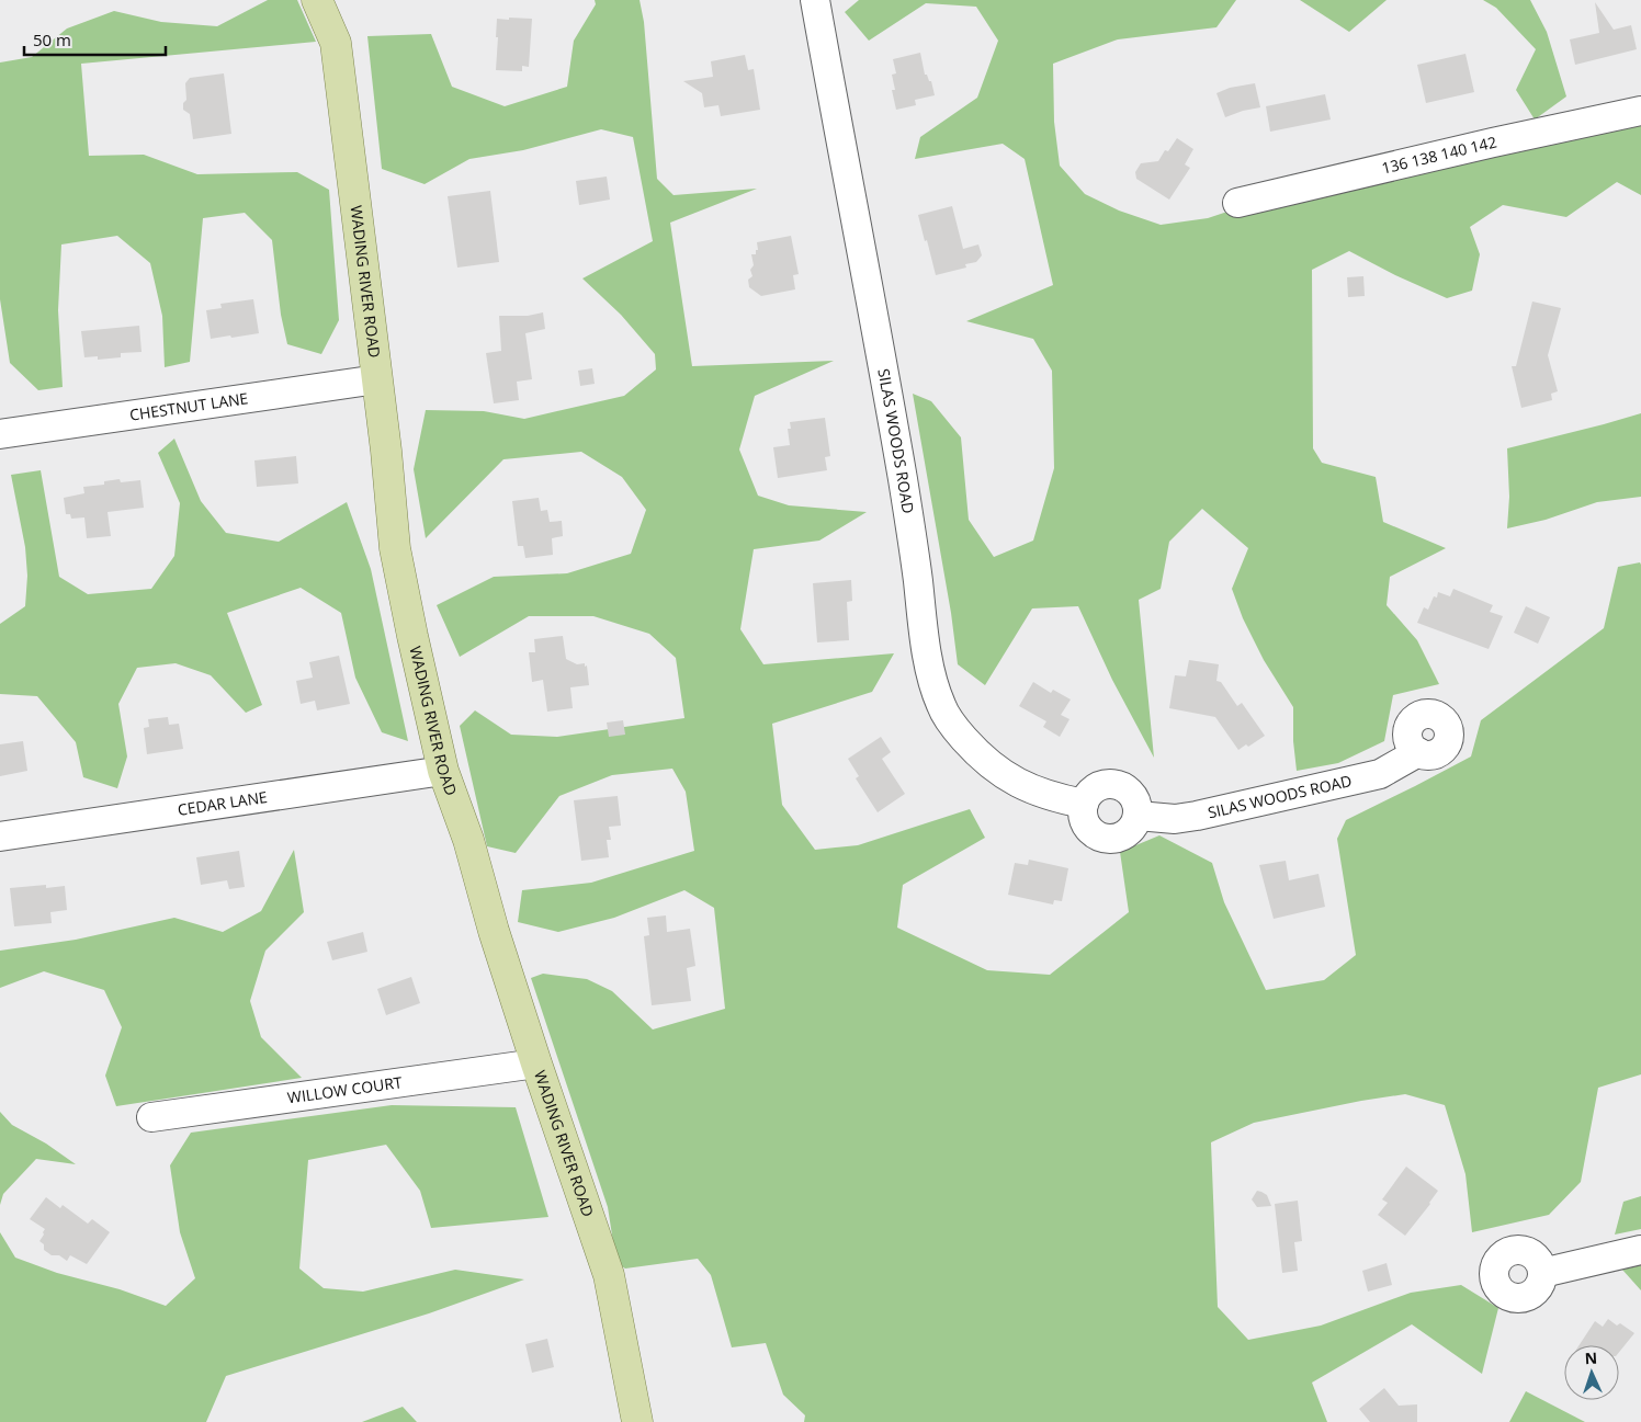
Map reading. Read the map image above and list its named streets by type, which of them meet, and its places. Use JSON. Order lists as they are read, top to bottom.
{
  "streets": {
    "main road": ["WADING RIVER ROAD"],
    "street": [
      "136 138 140 142",
      "CHESTNUT LANE",
      "SILAS WOODS ROAD",
      "CEDAR LANE",
      "WILLOW COURT"
    ]
  },
  "crossings": [
    ["WADING RIVER ROAD", "CHESTNUT LANE"],
    ["WADING RIVER ROAD", "CEDAR LANE"],
    ["WADING RIVER ROAD", "WILLOW COURT"]
  ],
  "scale_bar": "50 m",
  "north": "top"
}
